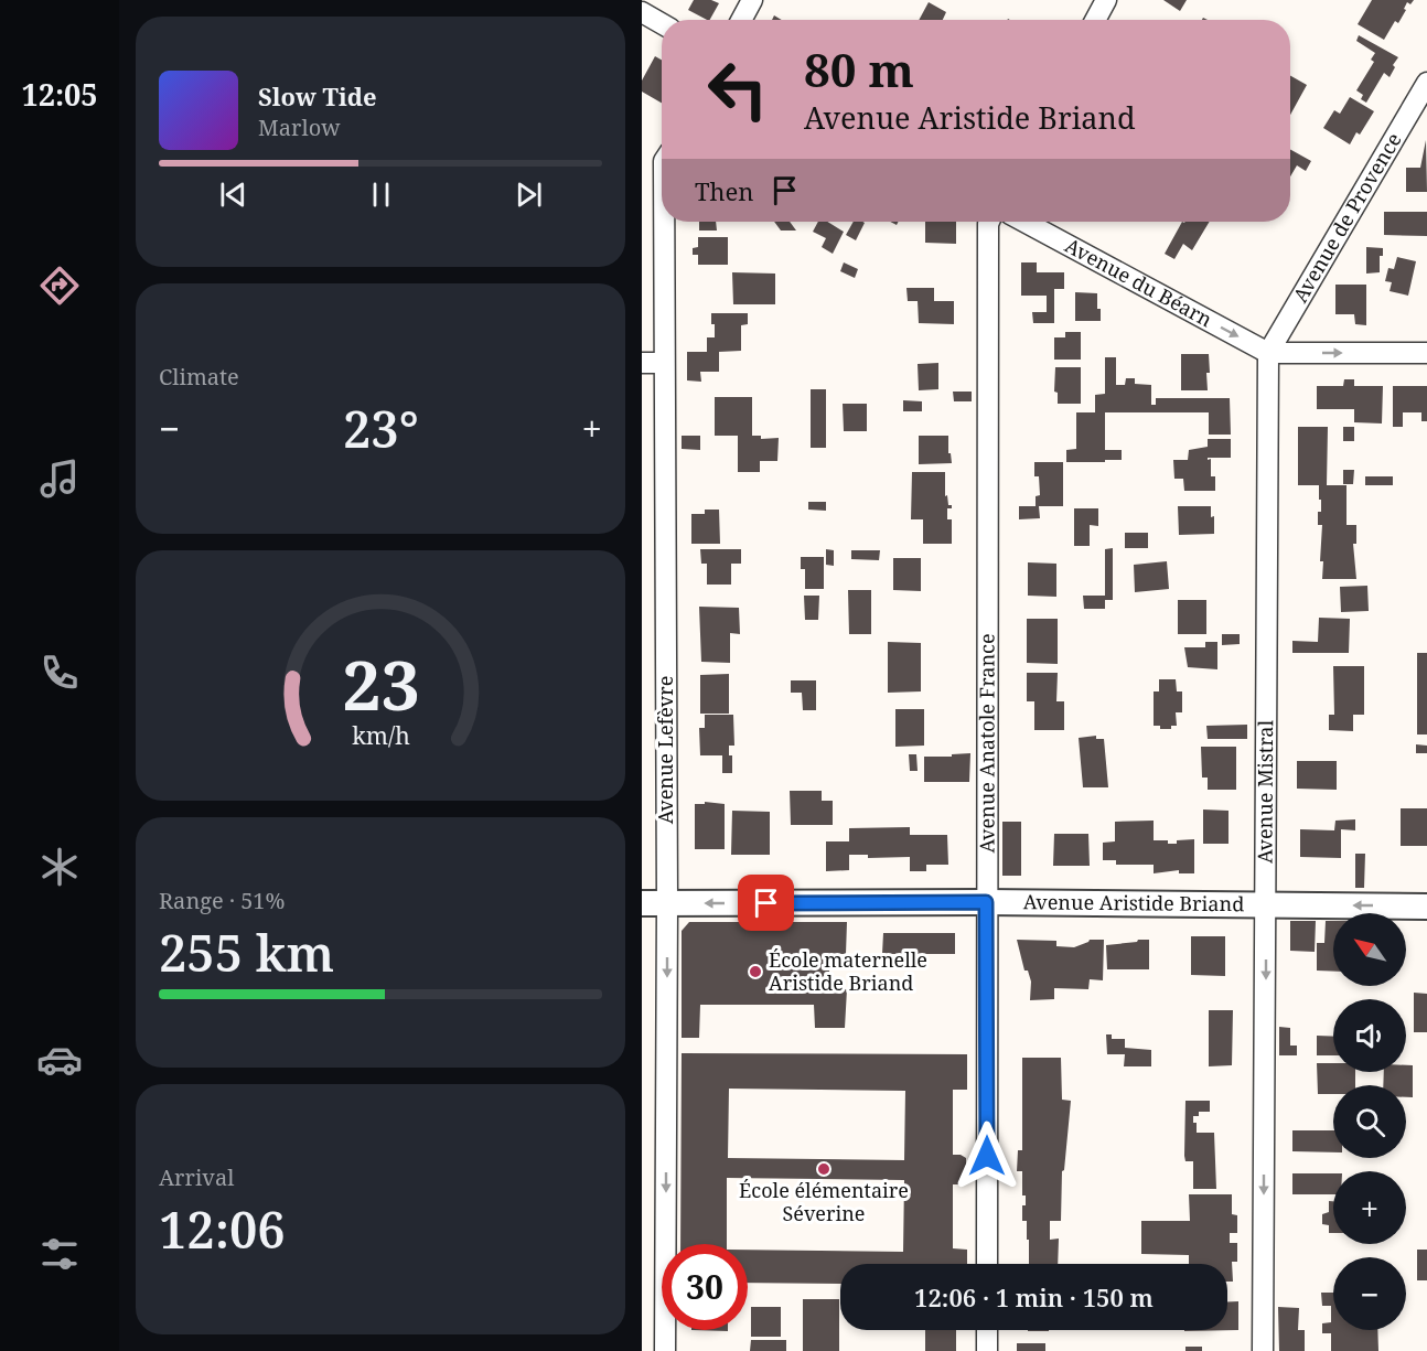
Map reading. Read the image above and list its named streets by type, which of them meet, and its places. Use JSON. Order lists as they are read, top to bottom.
{
  "streets": {
    "street": [
      "Avenue de Provence",
      "Avenue du Béarn",
      "Avenue Anatole France",
      "Avenue Lefèvre",
      "Avenue Mistral",
      "Avenue Aristide Briand"
    ]
  },
  "crossings": [
    ["Avenue de Provence", "Avenue du Béarn"],
    ["Avenue de Provence", "Avenue Mistral"],
    ["Avenue du Béarn", "Avenue Mistral"],
    ["Avenue Anatole France", "Avenue Aristide Briand"],
    ["Avenue Lefèvre", "Avenue Aristide Briand"],
    ["Avenue Mistral", "Avenue Aristide Briand"]
  ],
  "one_way": [
    "Avenue du Béarn",
    "Avenue Lefèvre",
    "Avenue Mistral",
    "Avenue Aristide Briand"
  ],
  "places": ["École maternelle Aristide Briand", "École élémentaire Séverine"],
  "north": "top left",
  "page": {
    "tabs": "12:05",
    "turn": ["80 m", "Avenue Aristide Briand"],
    "song": ["Slow Tide", "Marlow"],
    "then": "Then",
    "tile": [
      "Climate",
      ["Range · 51%", "255 km"],
      ["Arrival", "12:06"]
    ],
    "heat": ["−", "23°", "+"],
    "map_buttons": ["+", "−"],
    "limit": "30",
    "trip": "12:06 · 1 min · 150 m",
    "gauge": ["23", "km/h"]
  }
}
